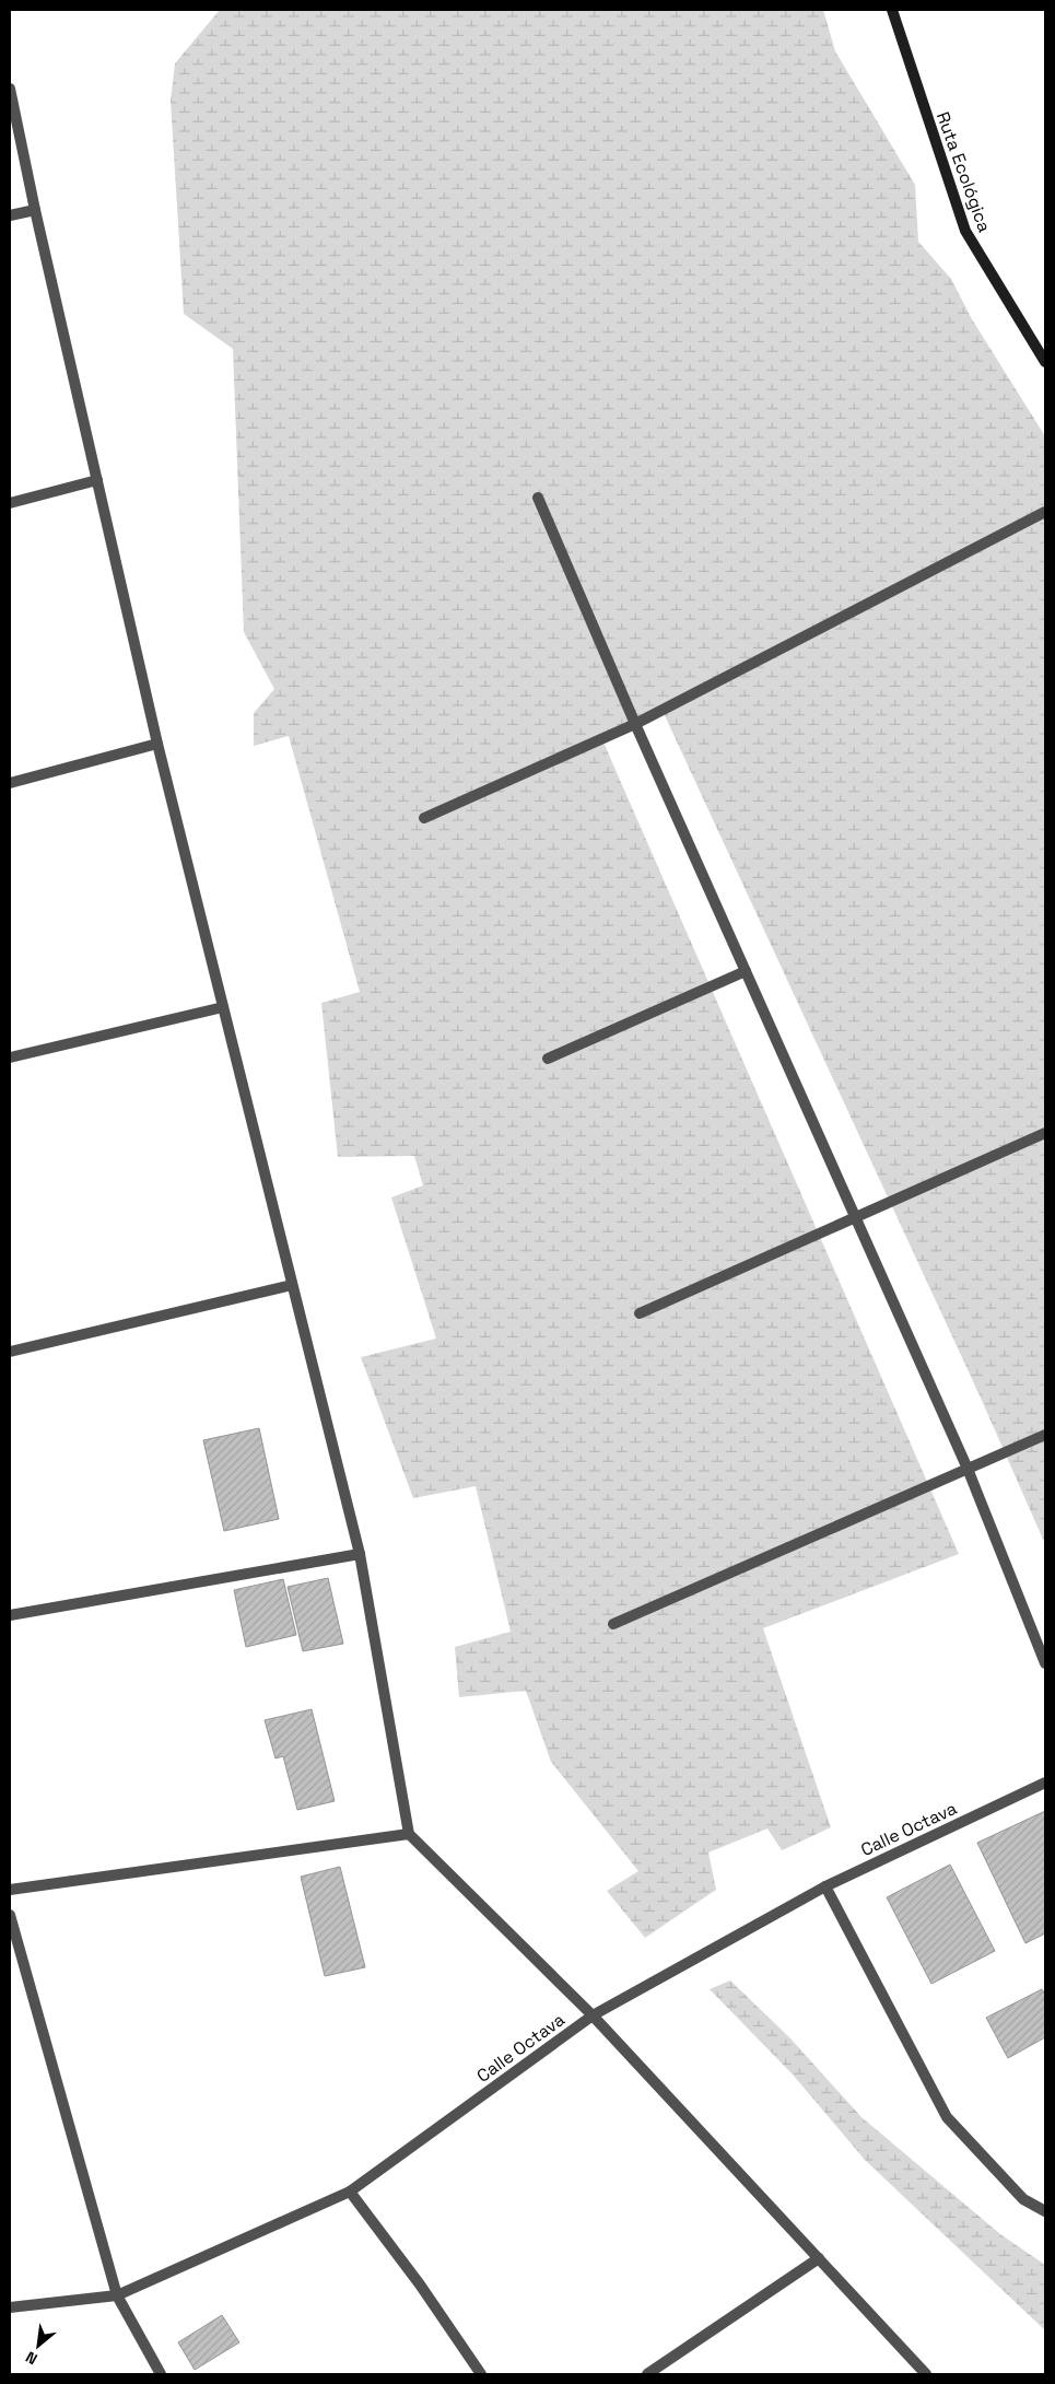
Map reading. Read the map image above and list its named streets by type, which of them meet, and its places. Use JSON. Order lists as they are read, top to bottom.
{
  "streets": {
    "main road": ["Ruta Ecológica"],
    "street": ["Calle Octava"]
  },
  "north": "bottom left"
}
